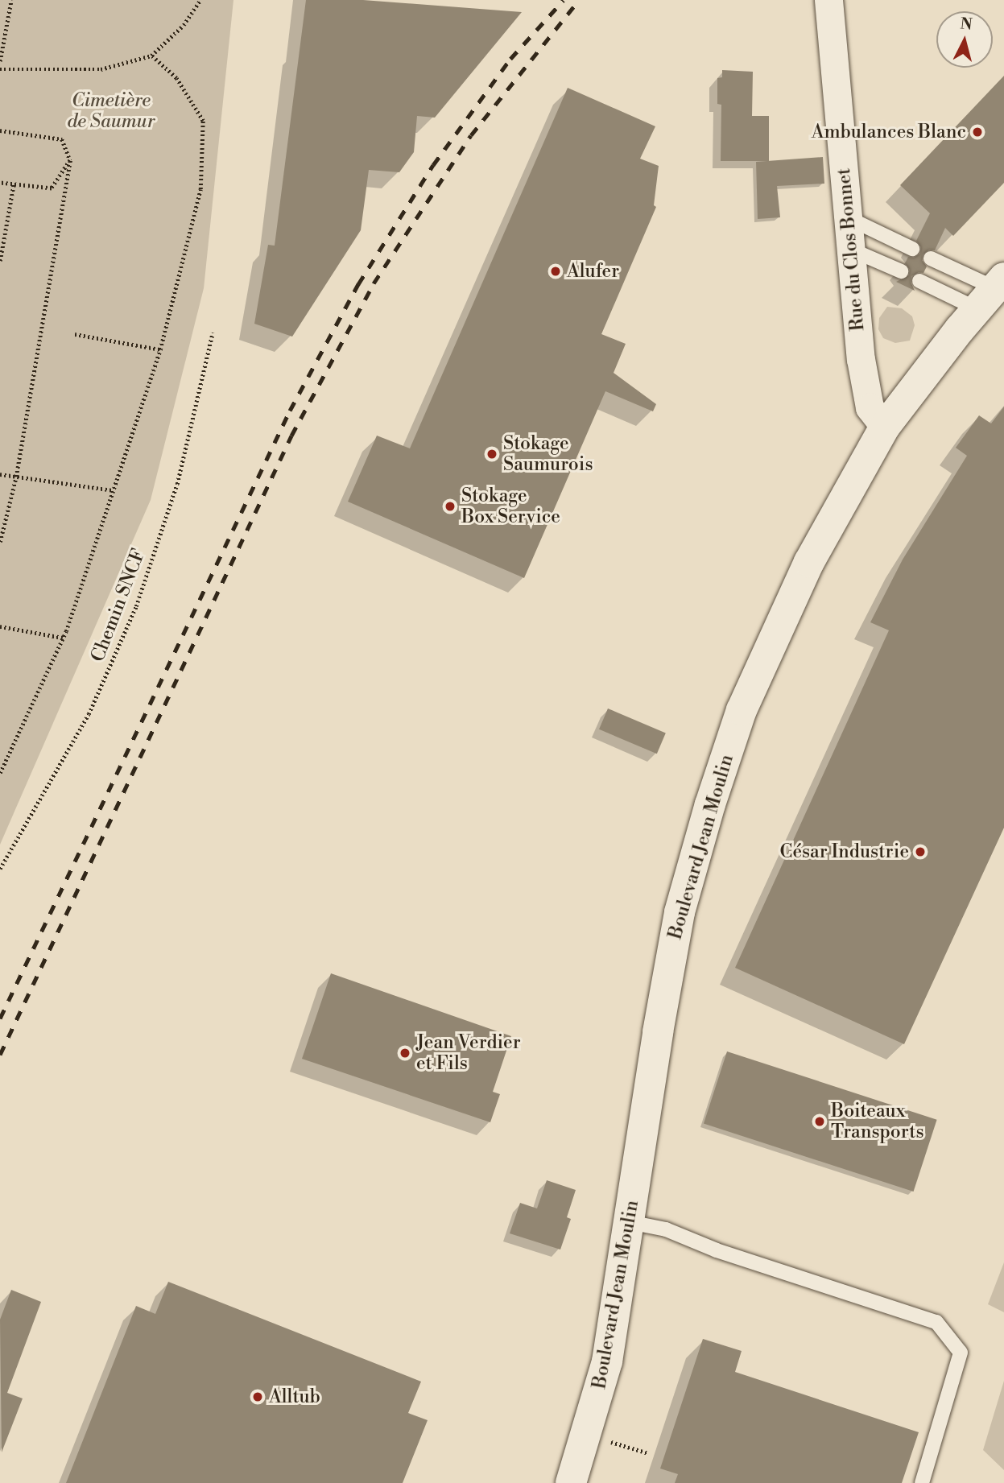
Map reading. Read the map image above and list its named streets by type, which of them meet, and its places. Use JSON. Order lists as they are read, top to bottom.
{
  "streets": {
    "street": ["Rue du Clos Bonnet", "Boulevard Jean Moulin"],
    "path": ["Chemin SNCF"]
  },
  "crossings": [
    ["Rue du Clos Bonnet", "Boulevard Jean Moulin"]
  ],
  "parks": ["Cimetière de Saumur"],
  "places": [
    "Ambulances Blanc",
    "Alufer",
    "Stokage Saumurois",
    "Stokage Box Service",
    "César Industrie",
    "Jean Verdier et Fils",
    "Boiteaux Transports",
    "Alltub"
  ],
  "north": "top"
}
